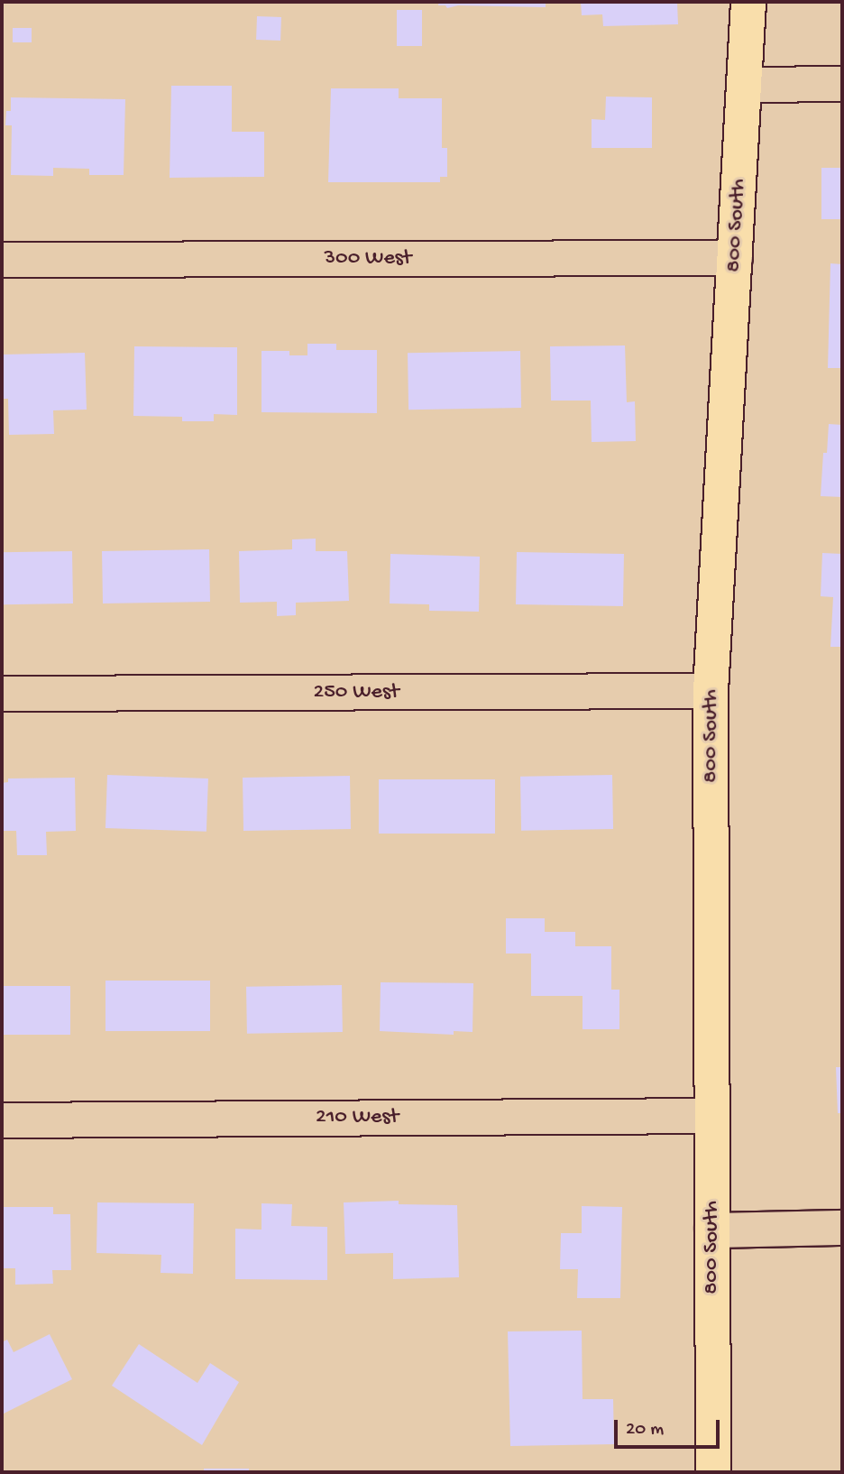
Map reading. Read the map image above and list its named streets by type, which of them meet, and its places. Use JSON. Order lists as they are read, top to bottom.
{
  "streets": {
    "main road": ["800 South"],
    "street": ["300 West", "250 West", "210 West"]
  },
  "crossings": [
    ["800 South", "300 West"],
    ["800 South", "250 West"],
    ["800 South", "210 West"]
  ],
  "scale_bar": "20 m"
}
